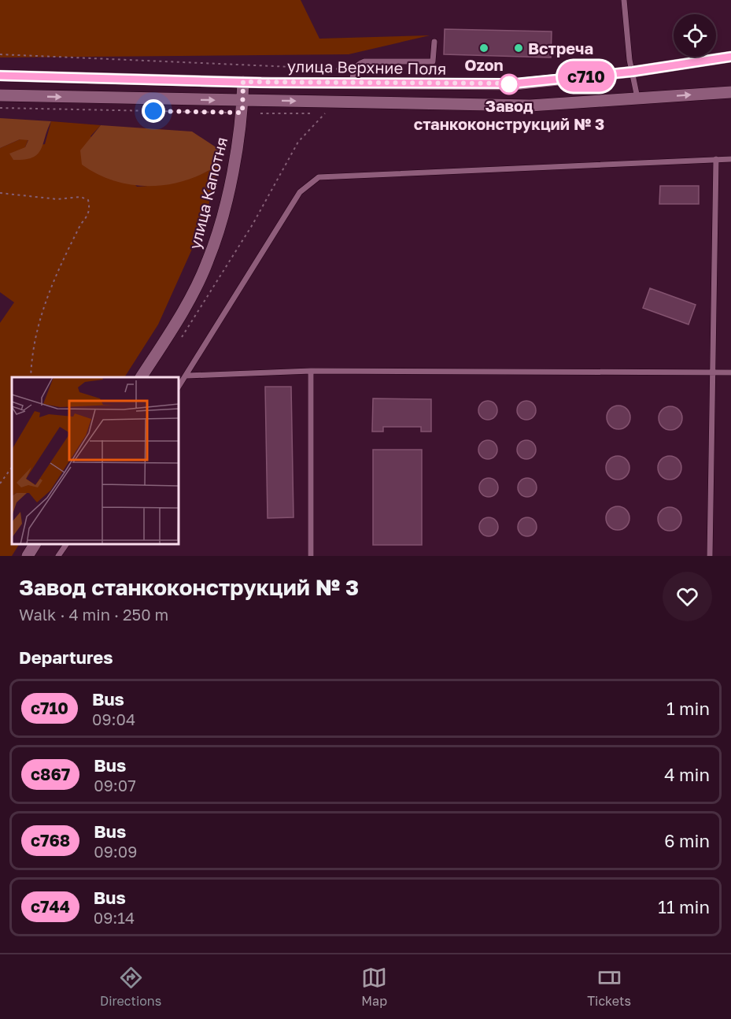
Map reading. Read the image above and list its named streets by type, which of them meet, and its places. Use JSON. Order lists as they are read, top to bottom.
{
  "streets": {
    "main road": ["улица Верхние Поля", "улица Капотня"]
  },
  "crossings": [
    ["улица Верхние Поля", "улица Капотня"]
  ],
  "places": ["Ozon", "Встреча", "Завод станкоконструкций № 3"],
  "lines": ["bus line с710"],
  "page": {
    "on_map": "с710",
    "heading": [
      ["Завод станкоконструкций № 3", "Walk · 4 min · 250 m"],
      "Departures"
    ],
    "list": [
      {
        "mark": "с710",
        "name": "Bus",
        "note": "09:04",
        "value": "1 min"
      },
      {
        "mark": "с867",
        "name": "Bus",
        "note": "09:07",
        "value": "4 min"
      },
      {
        "mark": "с768",
        "name": "Bus",
        "note": "09:09",
        "value": "6 min"
      },
      {
        "mark": "с744",
        "name": "Bus",
        "note": "09:14",
        "value": "11 min"
      }
    ],
    "tabs": ["Directions", "Map", "Tickets"]
  }
}
